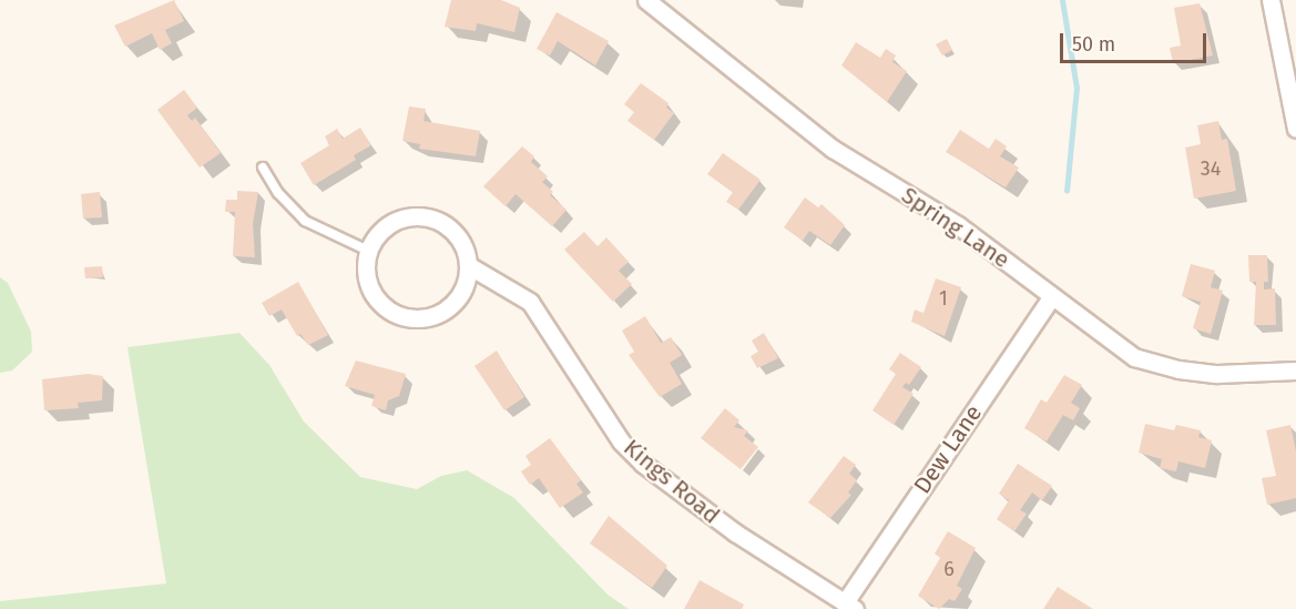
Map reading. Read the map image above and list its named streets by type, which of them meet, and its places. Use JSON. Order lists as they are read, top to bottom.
{
  "streets": {
    "street": ["Spring Lane", "Dew Lane", "Kings Road"]
  },
  "crossings": [
    ["Spring Lane", "Dew Lane"],
    ["Dew Lane", "Kings Road"]
  ],
  "house_numbers": ["34", "1", "6"],
  "scale_bar": "50 m"
}
